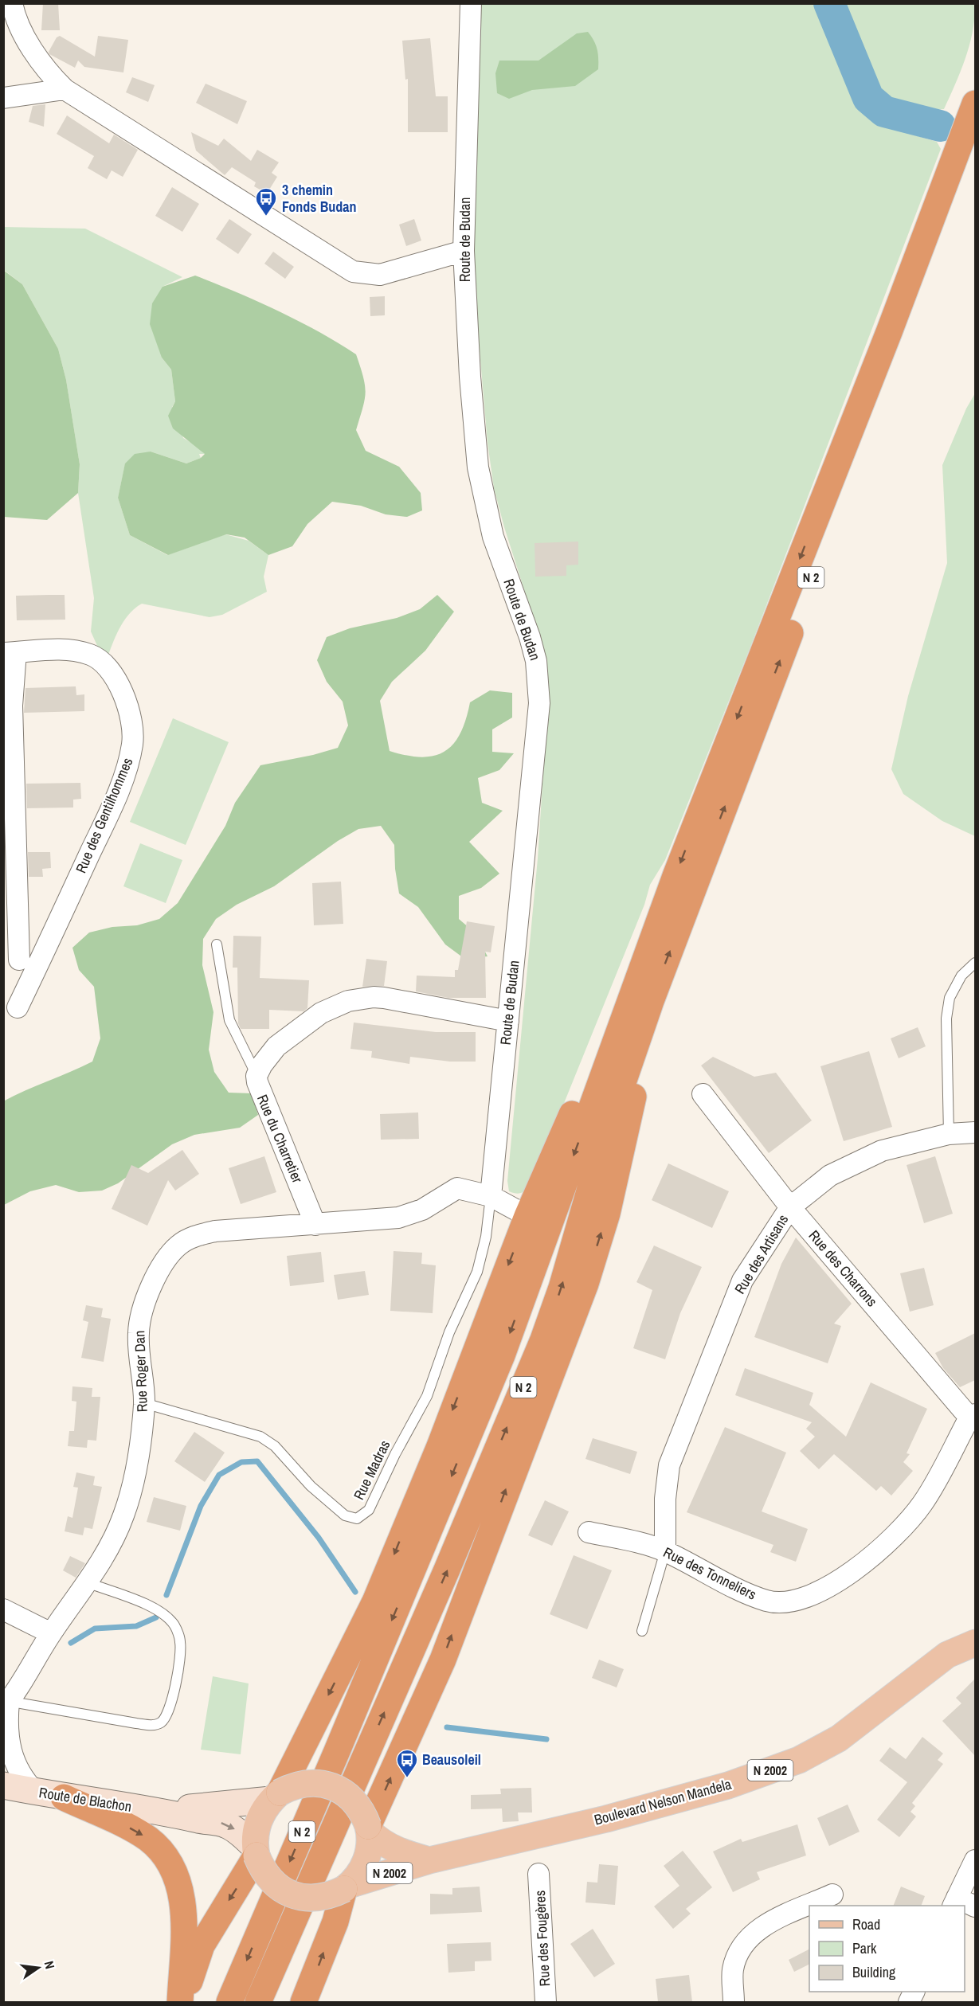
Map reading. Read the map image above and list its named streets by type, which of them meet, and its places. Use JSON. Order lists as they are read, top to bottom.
{
  "streets": {
    "highway": ["N 2"],
    "main road": ["N 2002", "Boulevard Nelson Mandela"],
    "street": [
      "Route de Budan",
      "Rue des Gentilhommes",
      "Rue du Charretier",
      "Rue des Artisans",
      "Rue des Charrons",
      "Rue Roger Dan",
      "Rue des Tonneliers",
      "Route de Blachon",
      "Rue des Fougères"
    ],
    "lane": ["Rue Madras"]
  },
  "crossings": [
    ["Route de Budan", "Rue du Charretier"],
    ["Route de Budan", "Rue Roger Dan"],
    ["Route de Budan", "Rue Madras"],
    ["Rue du Charretier", "Rue Roger Dan"],
    ["Rue des Artisans", "Rue des Charrons"],
    ["Rue des Artisans", "Rue des Tonneliers"],
    ["Rue des Charrons", "Rue des Tonneliers"],
    ["Rue Roger Dan", "Rue Madras"],
    ["Route de Blachon", "Boulevard Nelson Mandela"]
  ],
  "places": {
    "bus stop": ["3 chemin Fonds Budan", "Beausoleil"]
  },
  "legend": ["Road", "Park", "Building"],
  "north": "right"
}
